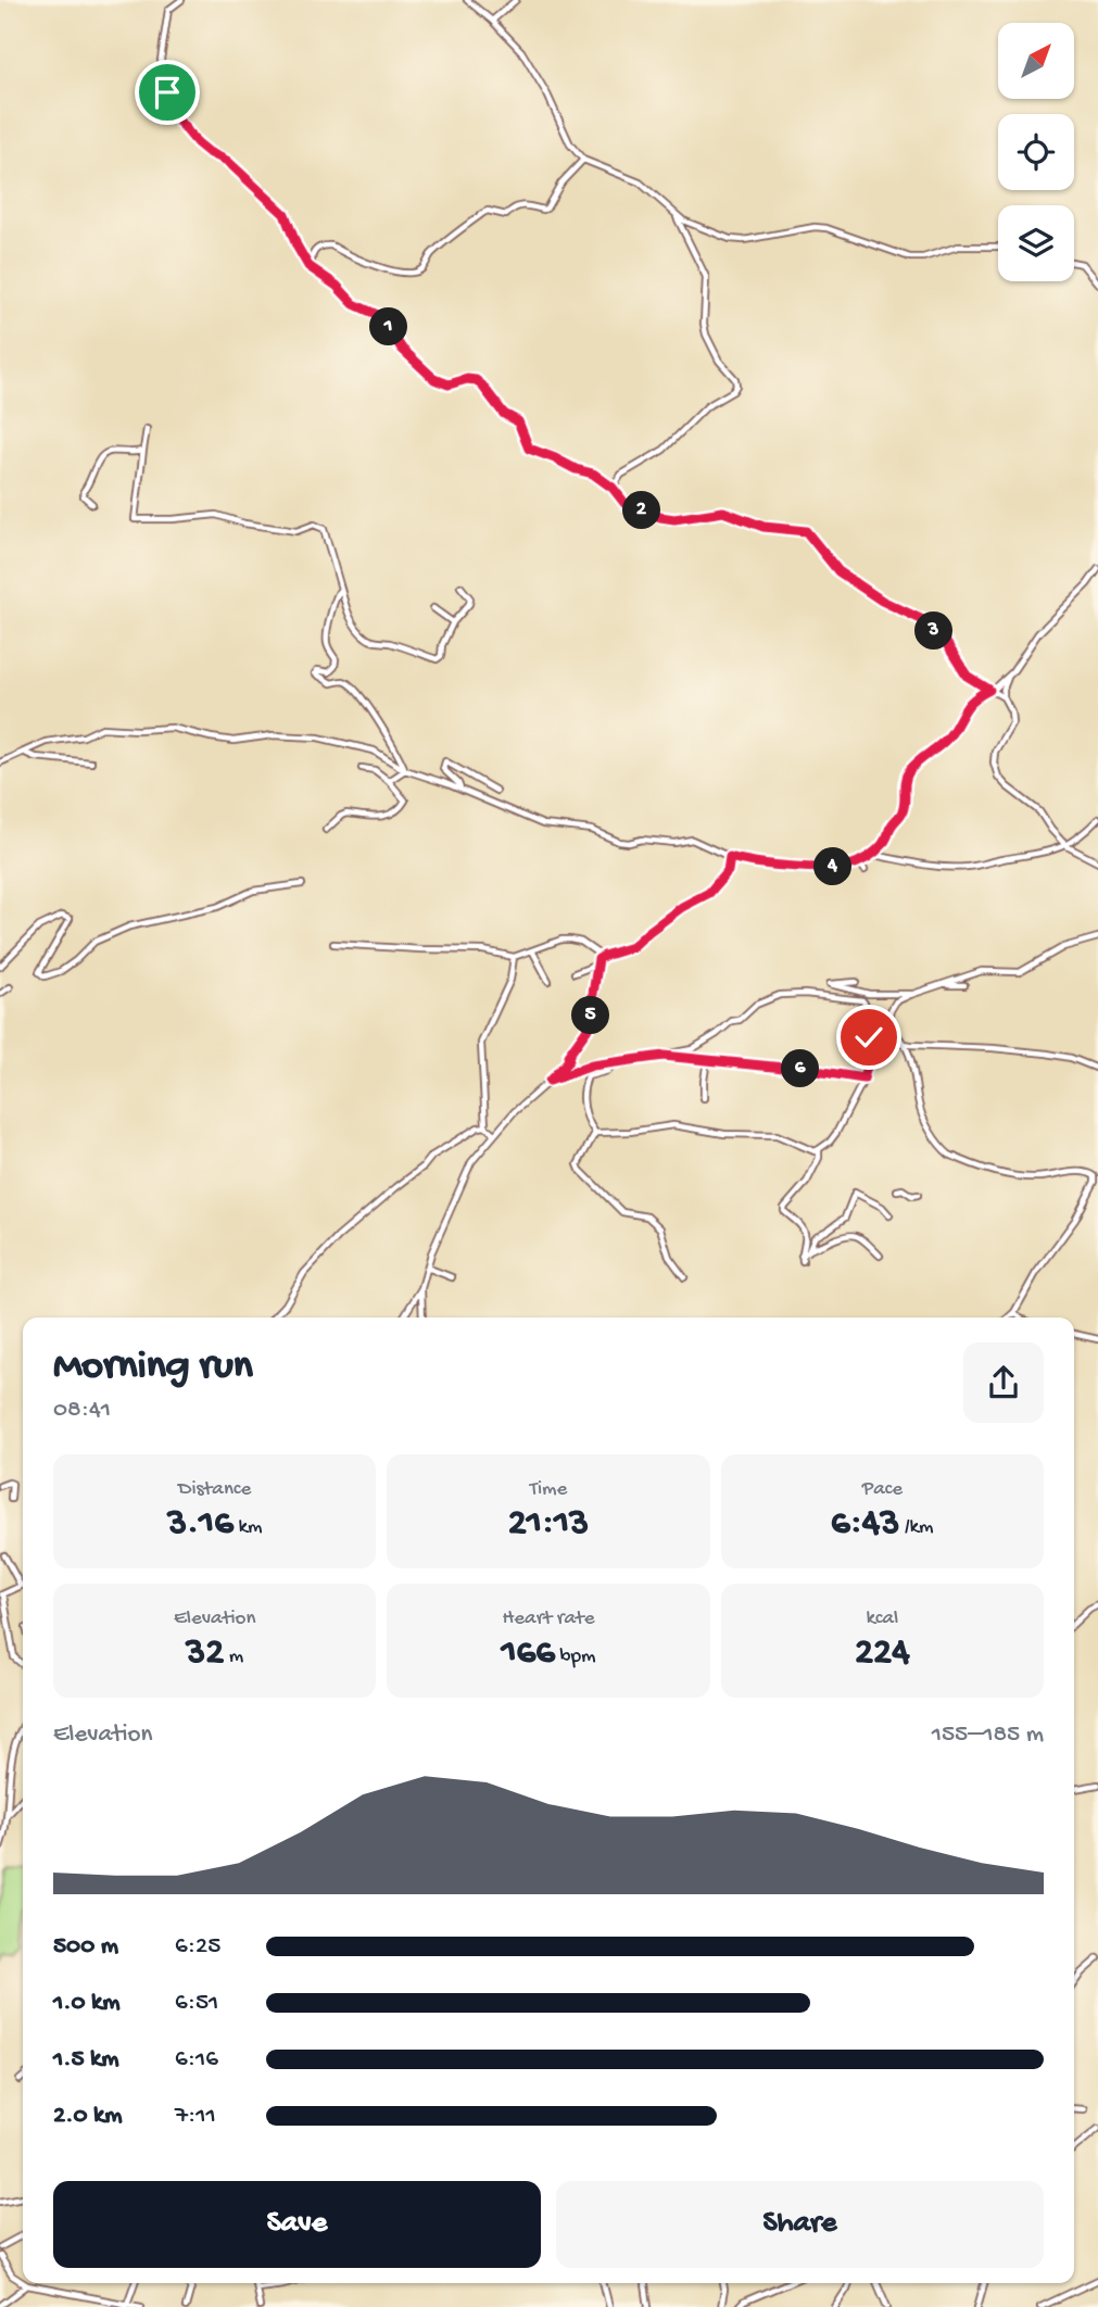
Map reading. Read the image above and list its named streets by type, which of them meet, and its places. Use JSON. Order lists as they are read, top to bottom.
{
  "north": "top right",
  "page": {
    "pins": [
      "1",
      "2",
      "3",
      "4",
      "5",
      "6"
    ],
    "heading": ["Morning run", "08:41"],
    "stats": [
      ["Distance", "3.16 km"],
      ["Time", "21:13"],
      ["Pace", "6:43 /km"],
      ["Elevation", "32 m"],
      ["Heart rate", "166 bpm"],
      ["kcal", "224"]
    ],
    "chart": ["Elevation", "155–185 m"],
    "list": [
      {
        "name": "500 m",
        "note": "6:25"
      },
      {
        "name": "1.0 km",
        "note": "6:51"
      },
      {
        "name": "1.5 km",
        "note": "6:16"
      },
      {
        "name": "2.0 km",
        "note": "7:11"
      }
    ],
    "buttons": ["Save", "Share"]
  }
}
